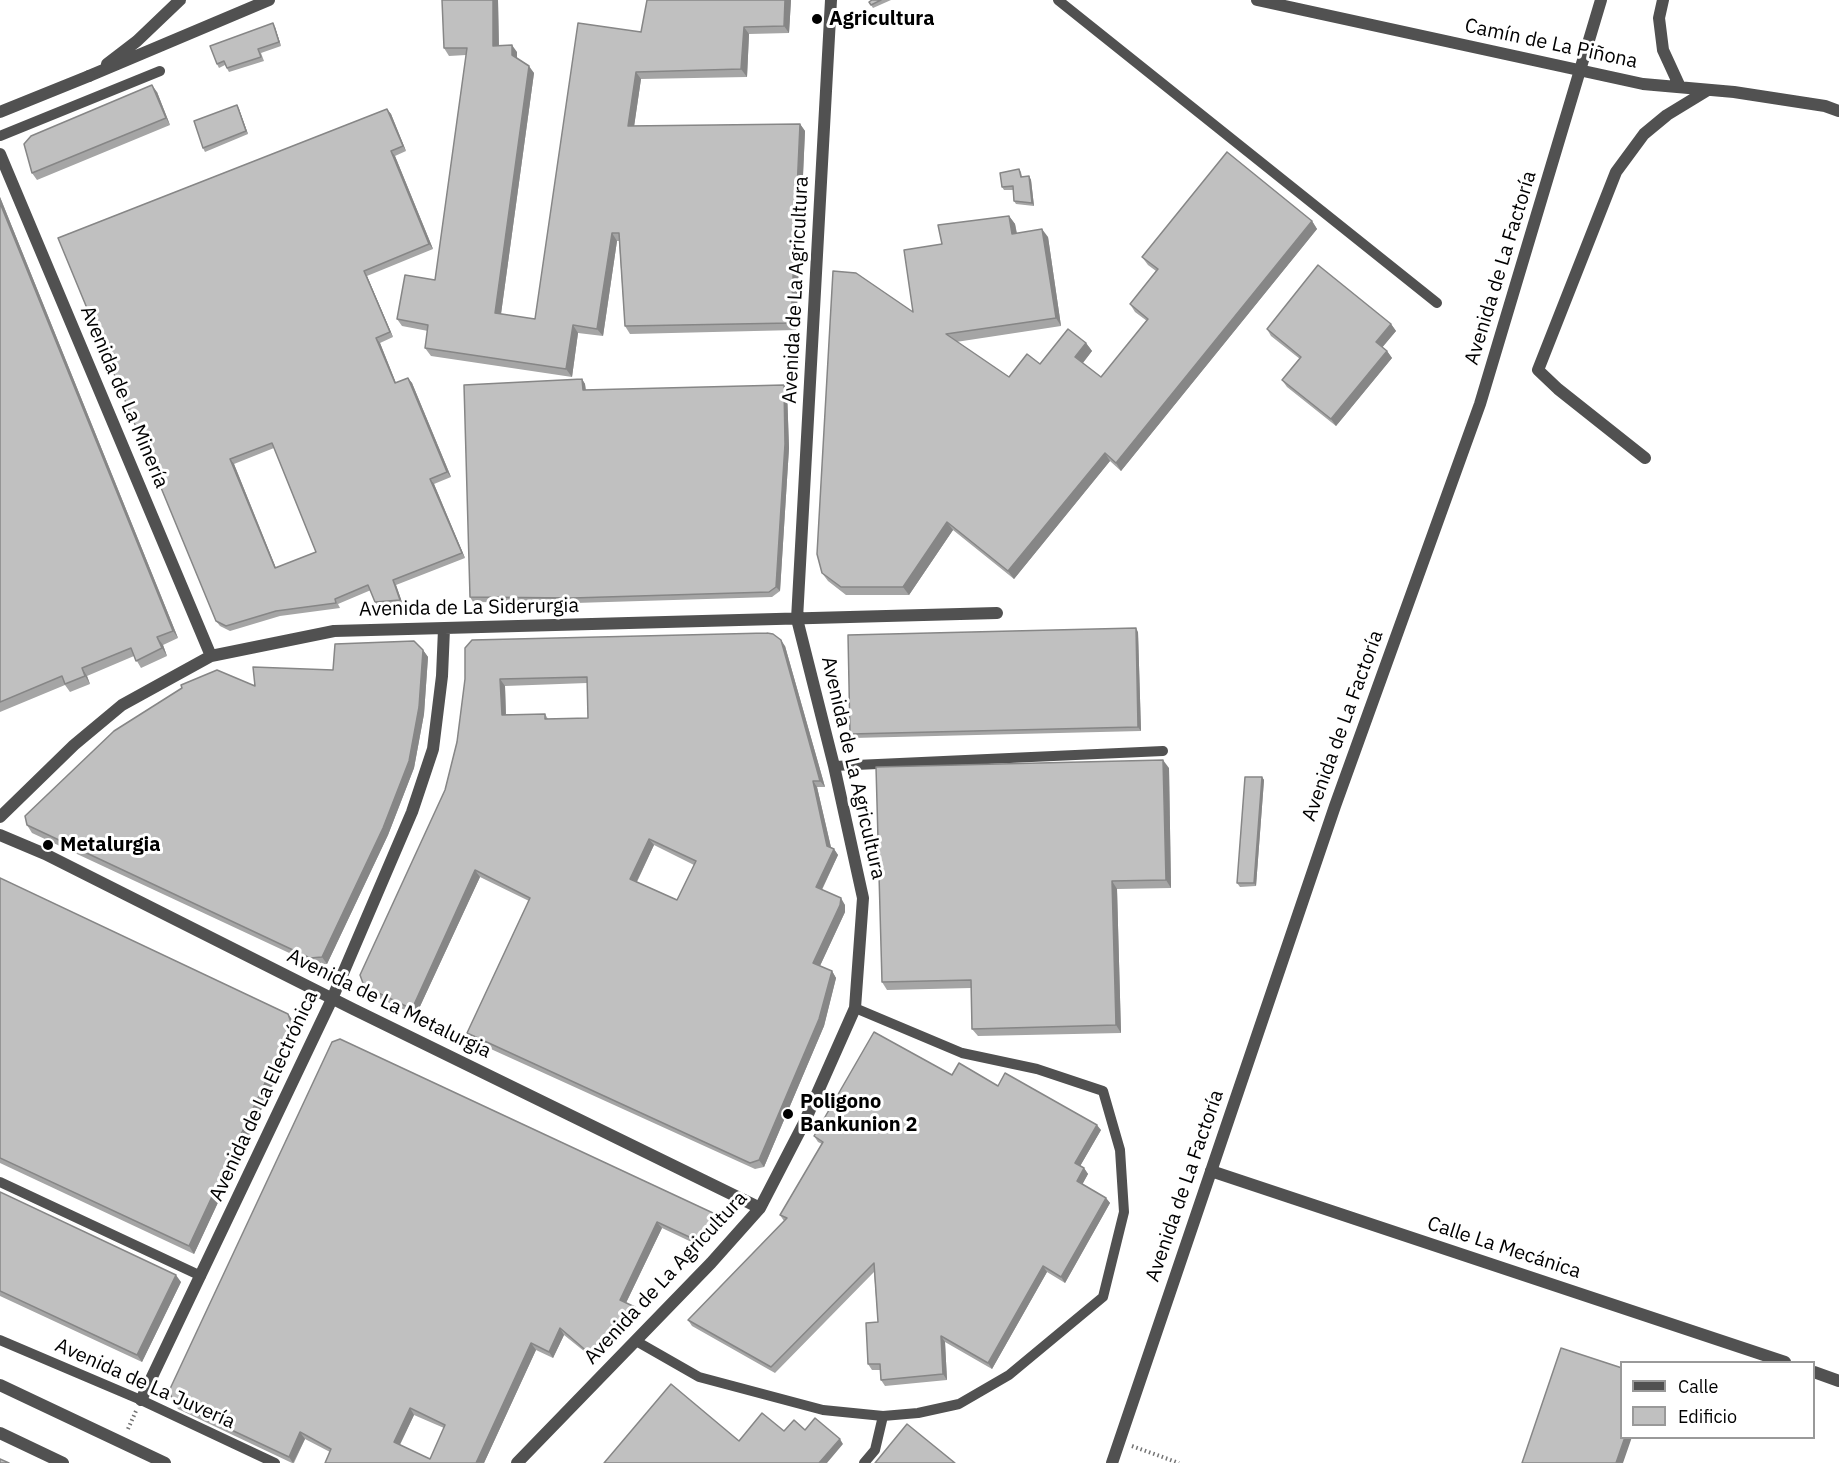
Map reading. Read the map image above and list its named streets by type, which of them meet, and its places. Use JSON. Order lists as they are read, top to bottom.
{
  "streets": {
    "street": [
      "Camín de La Piñona",
      "Avenida de La Factoría",
      "Avenida de La Agricultura",
      "Avenida de La Minería",
      "Avenida de La Siderurgia",
      "Avenida de La Metalurgia",
      "Avenida de La Electrónica",
      "Calle La Mecánica"
    ],
    "lane": ["Avenida de La Juvería"]
  },
  "crossings": [
    ["Avenida de La Factoría", "Calle La Mecánica"],
    ["Avenida de La Agricultura", "Avenida de La Siderurgia"],
    ["Avenida de La Agricultura", "Avenida de La Metalurgia"],
    ["Avenida de La Minería", "Avenida de La Siderurgia"],
    ["Avenida de La Siderurgia", "Avenida de La Electrónica"],
    ["Avenida de La Metalurgia", "Avenida de La Electrónica"],
    ["Avenida de La Electrónica", "Avenida de La Juvería"]
  ],
  "places": ["Agricultura", "Metalurgia", "Poligono Bankunion 2"],
  "legend": ["Calle", "Edificio"]
}
